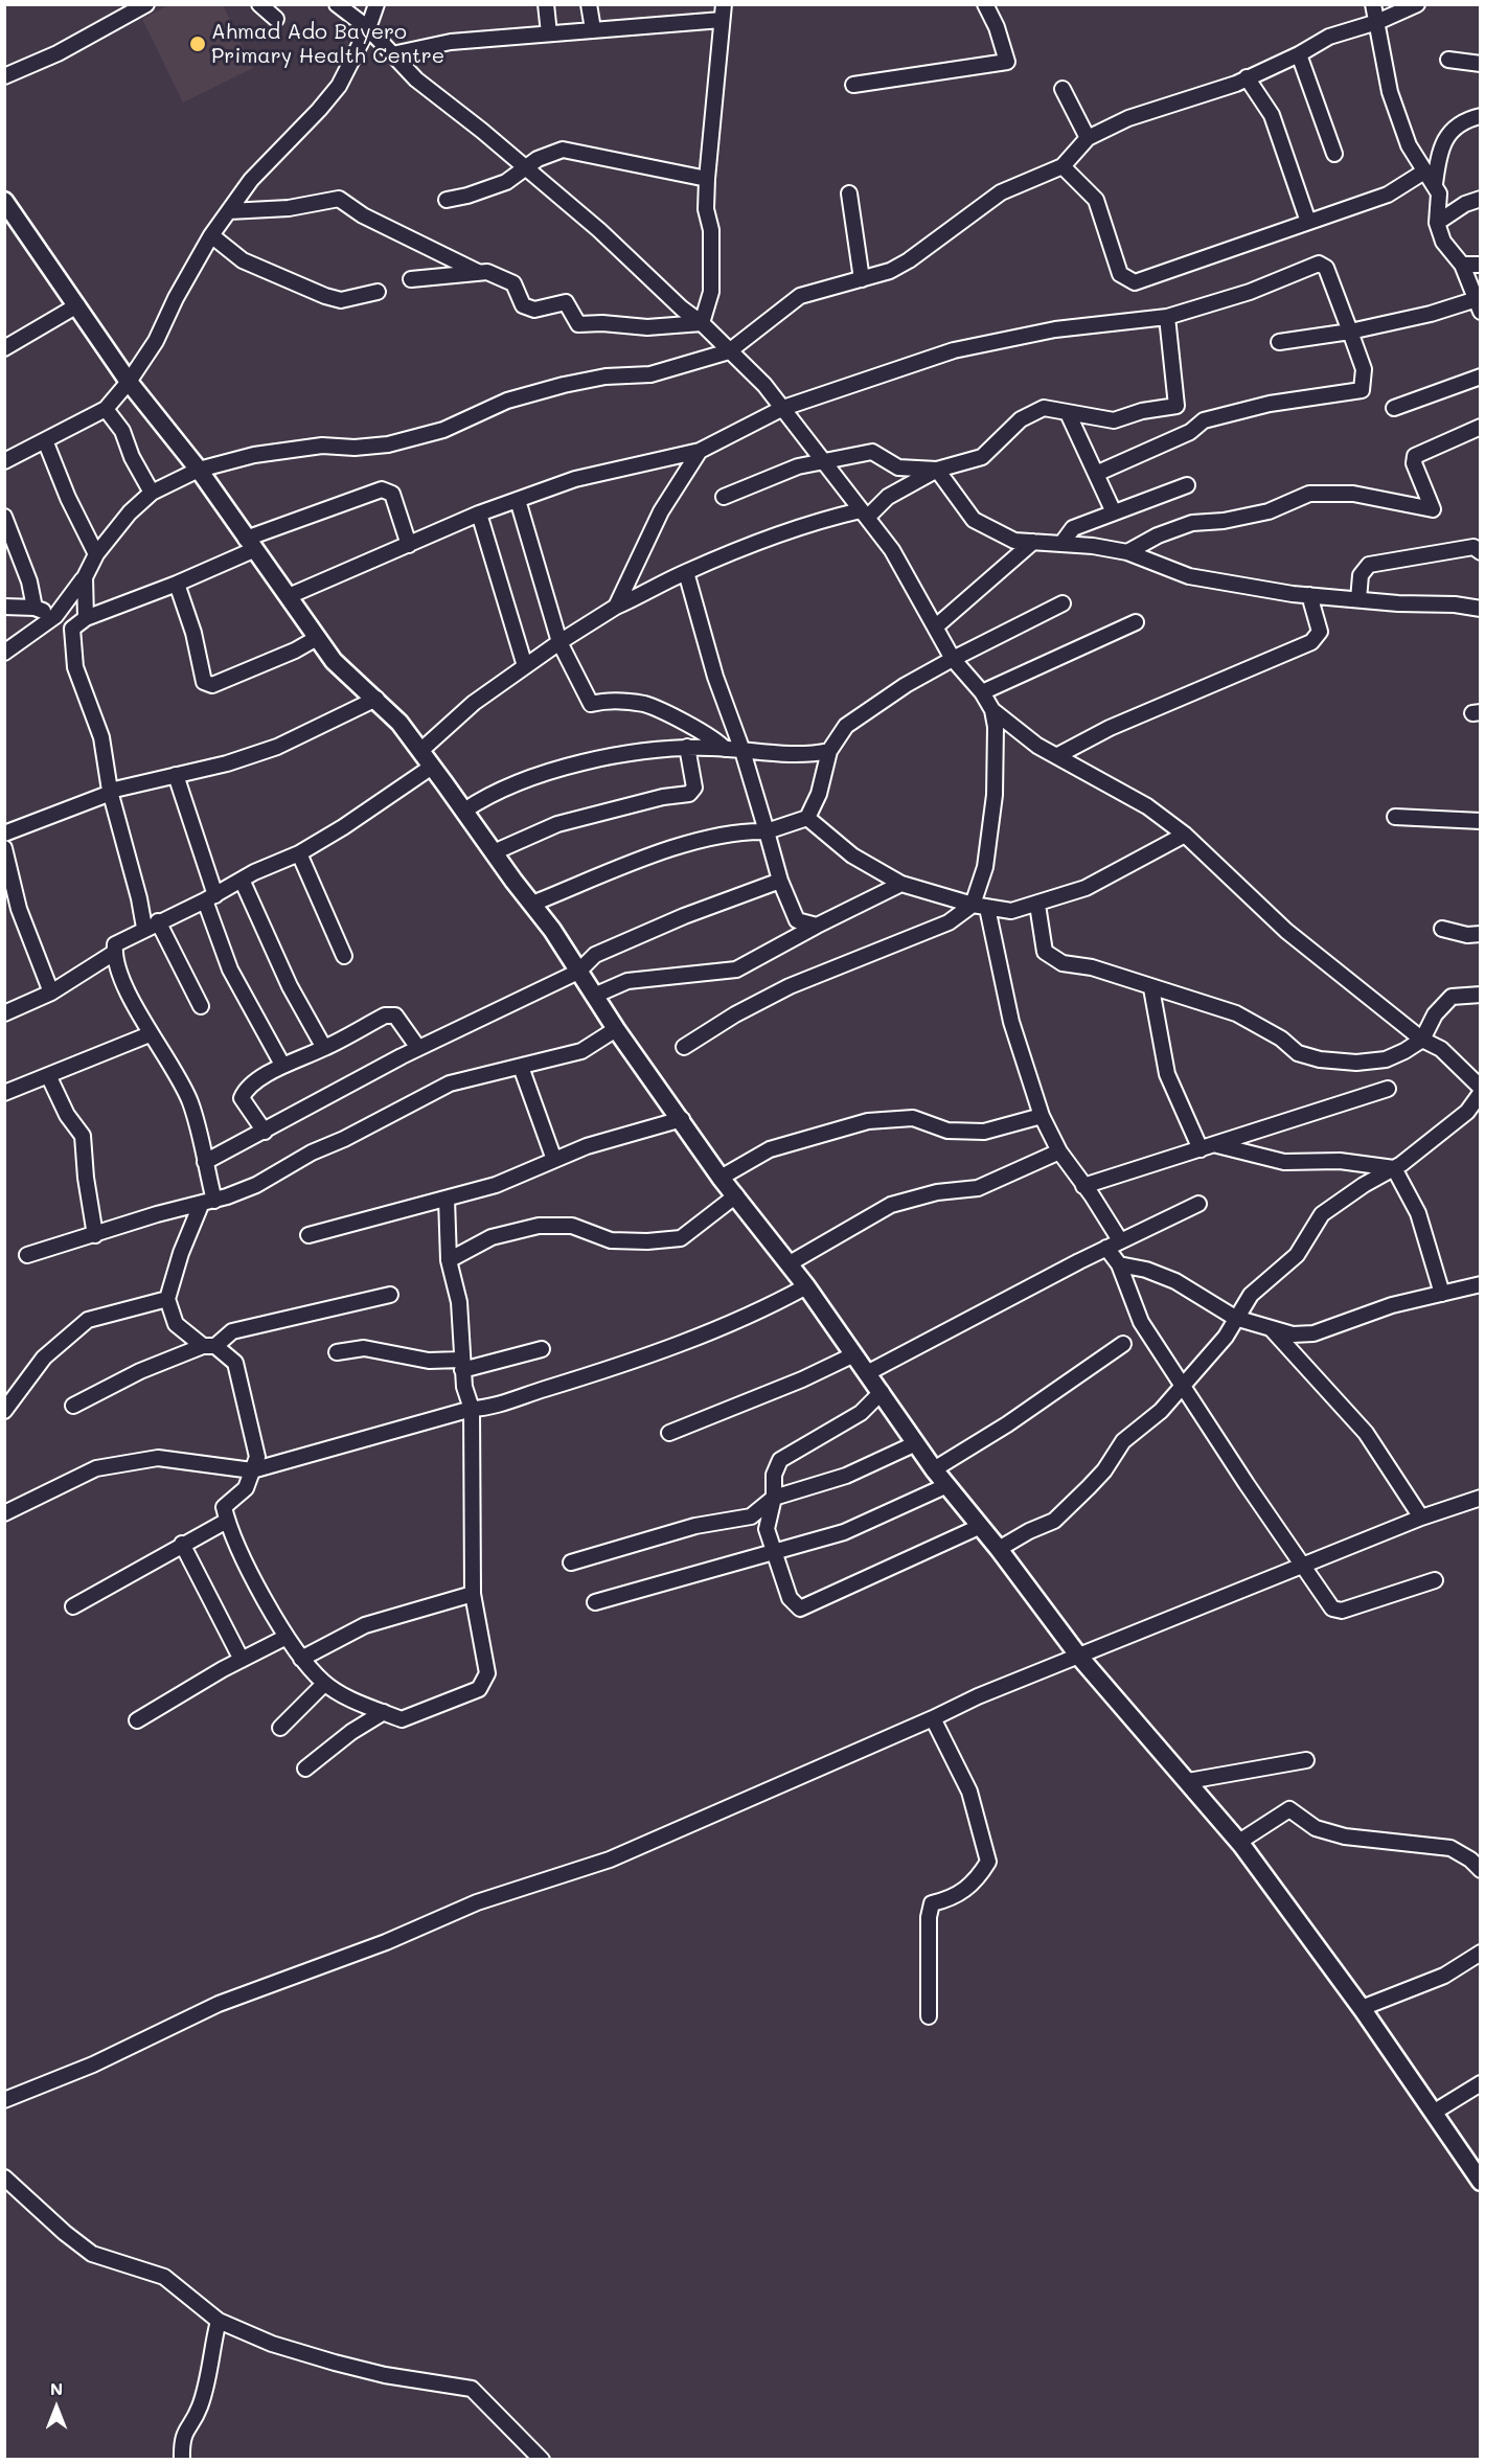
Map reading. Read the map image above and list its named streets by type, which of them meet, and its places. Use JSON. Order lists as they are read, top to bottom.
{
  "places": ["Ahmad Ado Bayero Primary Health Centre"],
  "north": "top"
}
